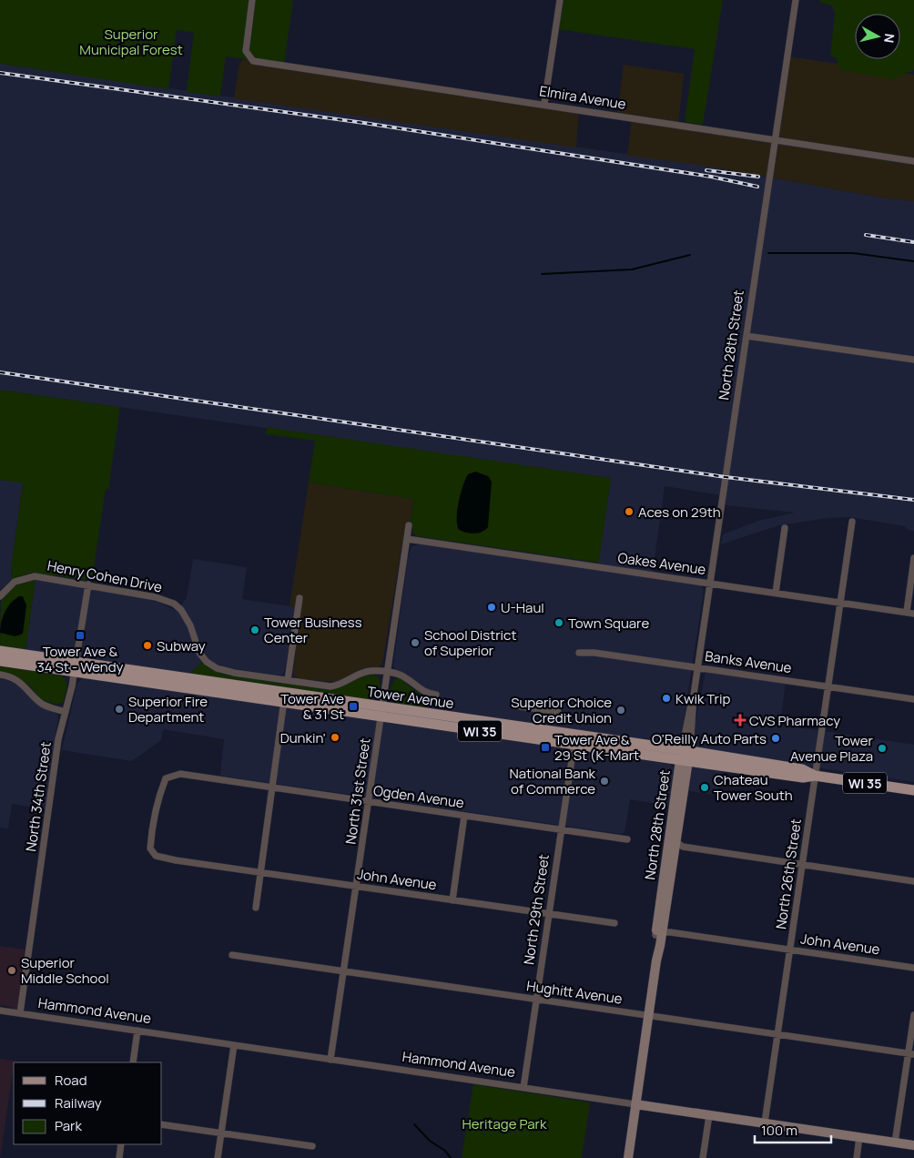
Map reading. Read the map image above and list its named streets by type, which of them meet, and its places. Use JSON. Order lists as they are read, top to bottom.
{
  "streets": {
    "main road": [
      "North 28th Street",
      "Tower Avenue",
      "WI 35",
      "Hammond Avenue"
    ],
    "street": [
      "Elmira Avenue",
      "Oakes Avenue",
      "Henry Cohen Drive",
      "Banks Avenue",
      "North 31st Street",
      "North 34th Street",
      "Ogden Avenue",
      "North 26th Street",
      "John Avenue",
      "North 29th Street",
      "Hughitt Avenue"
    ]
  },
  "crossings": [
    ["Elmira Avenue", "North 28th Street"],
    ["North 28th Street", "Oakes Avenue"],
    ["North 28th Street", "Banks Avenue"],
    ["North 28th Street", "Tower Avenue"],
    ["North 28th Street", "John Avenue"],
    ["North 28th Street", "Hughitt Avenue"],
    ["North 28th Street", "Hammond Avenue"],
    ["Oakes Avenue", "North 31st Street"],
    ["Oakes Avenue", "North 26th Street"],
    ["Henry Cohen Drive", "North 31st Street"],
    ["Henry Cohen Drive", "North 34th Street"],
    ["Banks Avenue", "North 26th Street"],
    ["Tower Avenue", "North 31st Street"],
    ["Tower Avenue", "North 34th Street"],
    ["Tower Avenue", "North 26th Street"],
    ["Tower Avenue", "North 29th Street"],
    ["North 31st Street", "Ogden Avenue"],
    ["North 31st Street", "John Avenue"],
    ["North 31st Street", "Hughitt Avenue"],
    ["North 31st Street", "Hammond Avenue"],
    ["North 34th Street", "Hammond Avenue"],
    ["Ogden Avenue", "John Avenue"],
    ["Ogden Avenue", "North 29th Street"],
    ["North 26th Street", "John Avenue"],
    ["North 26th Street", "Hughitt Avenue"],
    ["North 26th Street", "Hammond Avenue"],
    ["John Avenue", "North 29th Street"],
    ["North 29th Street", "Hughitt Avenue"],
    ["North 29th Street", "Hammond Avenue"]
  ],
  "parks": ["Superior Municipal Forest", "Heritage Park"],
  "places": {
    "other": [
      "Aces on 29th",
      "U-Haul",
      "Town Square",
      "Tower Business Center",
      "School District of Superior",
      "Subway",
      "Kwik Trip",
      "Superior Fire Department",
      "Superior Choice Credit Union",
      "Dunkin'",
      "O'Reilly Auto Parts",
      "Tower Avenue Plaza",
      "National Bank of Commerce",
      "Chateau Tower South",
      "Superior Middle School"
    ],
    "transit": ["Tower Ave & 34 St - Wendy", "Tower Ave & 31 St", "Tower Ave & 29 St (K-Mart"],
    "health": ["CVS Pharmacy"]
  },
  "legend": ["Road", "Railway", "Park"],
  "scale_bar": "100 m",
  "north": "right"
}
